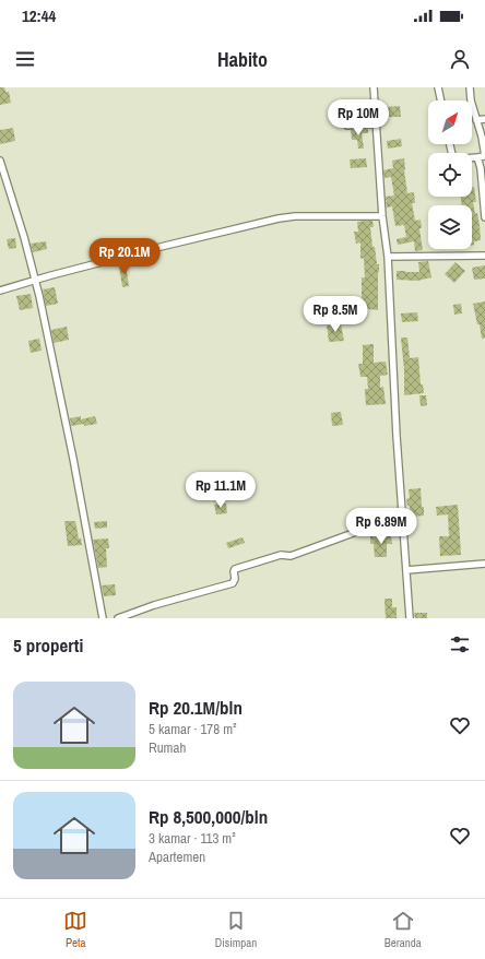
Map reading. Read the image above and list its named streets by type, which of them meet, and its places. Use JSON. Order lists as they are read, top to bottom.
{
  "north": "top right",
  "page": {
    "status": "12:44",
    "header": "Habito",
    "price": [
      "Rp 10M",
      "Rp 20.1M",
      "Rp 8.5M",
      "Rp 11.1M",
      "Rp 6.89M"
    ],
    "heading": "5 properti",
    "list": [
      {
        "name": "Rp 20.1M/bln",
        "note": "5 kamar · 178 m² · Rumah"
      },
      {
        "name": "Rp 8,500,000/bln",
        "note": "3 kamar · 113 m² · Apartemen"
      }
    ],
    "tabs": ["Peta", "Disimpan", "Beranda"]
  }
}
